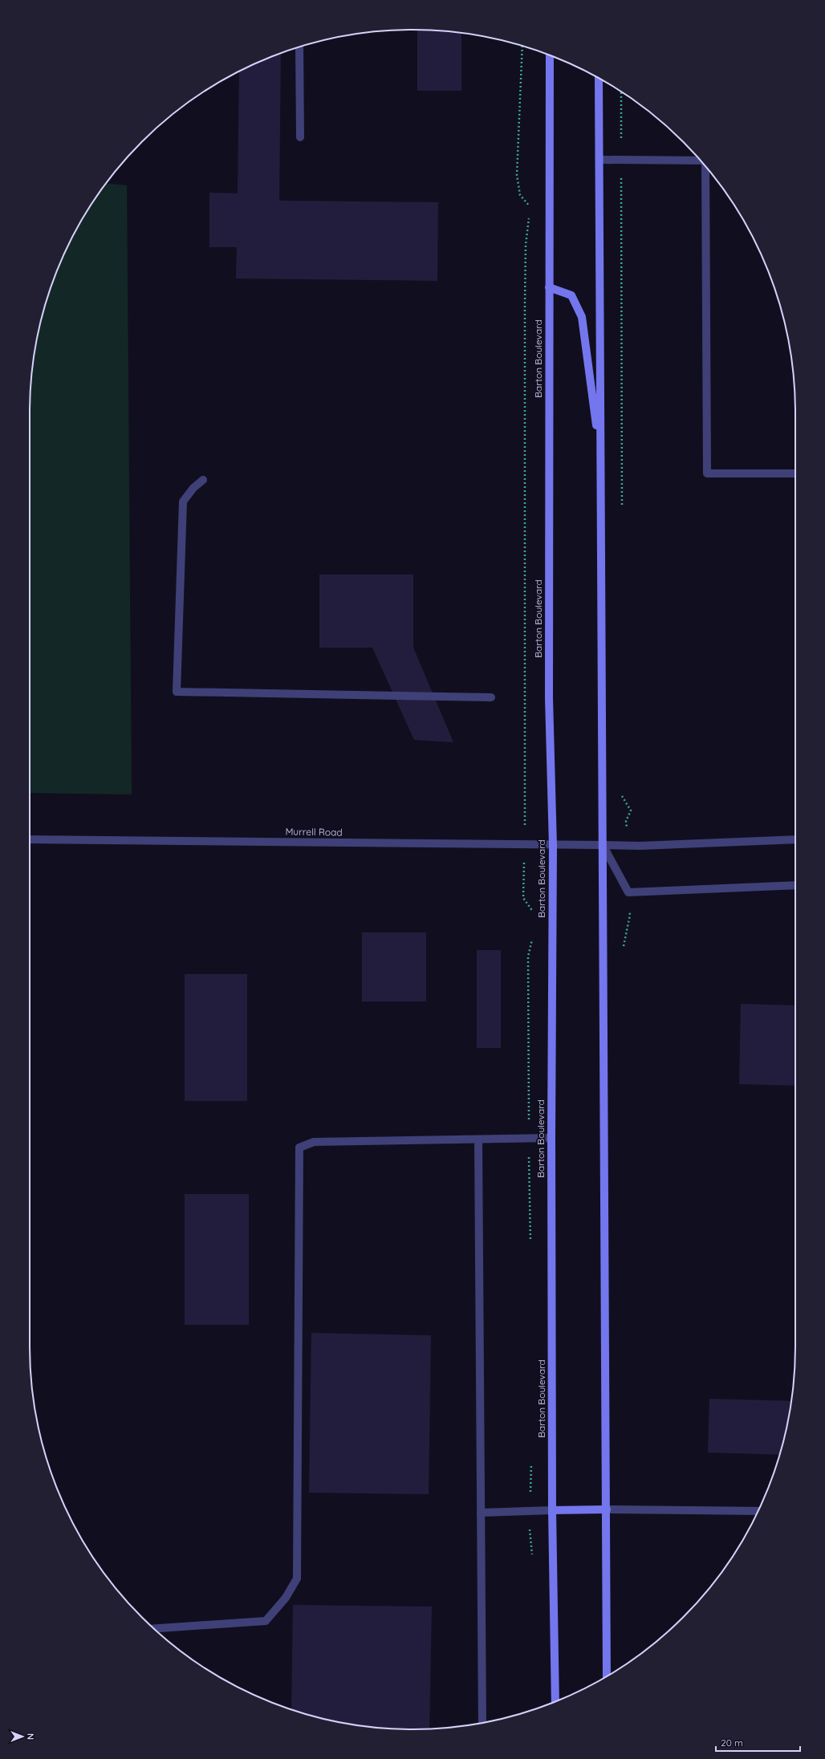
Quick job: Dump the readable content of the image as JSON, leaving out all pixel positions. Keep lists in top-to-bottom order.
{
  "streets": {
    "main road": ["Barton Boulevard"],
    "street": ["Murrell Road"]
  },
  "crossings": [
    ["Barton Boulevard", "Murrell Road"]
  ],
  "scale_bar": "20 m",
  "north": "right"
}
